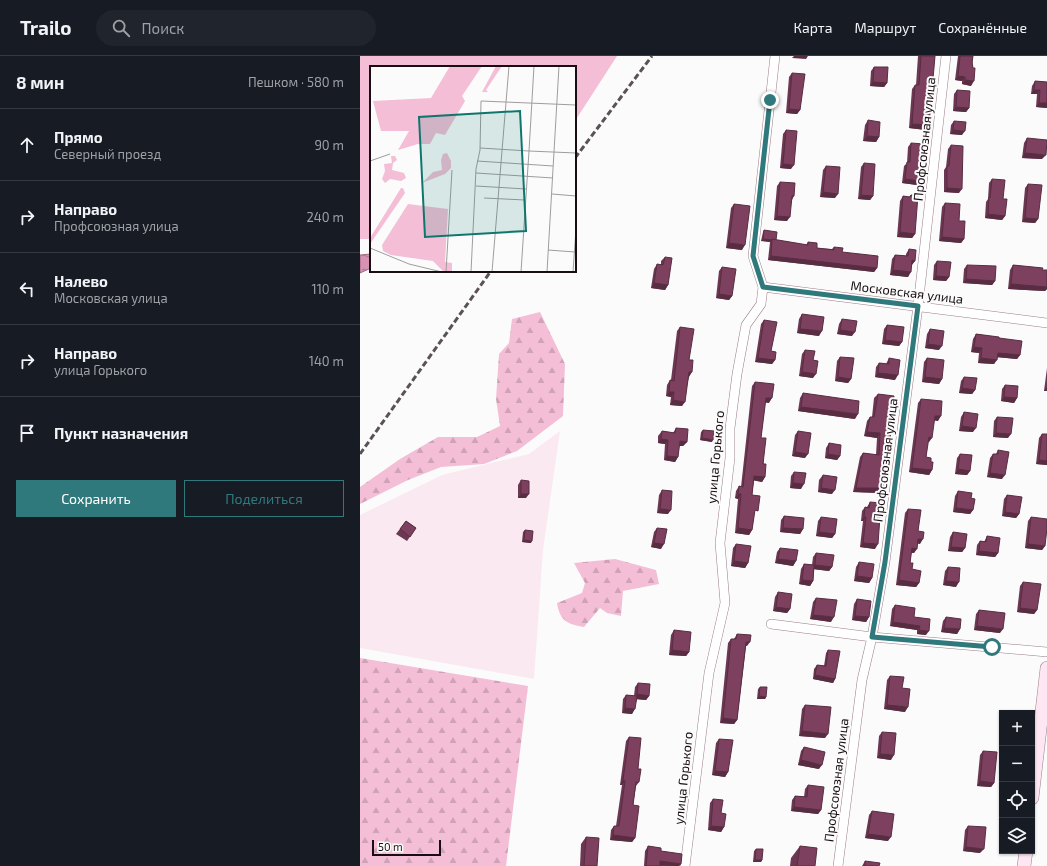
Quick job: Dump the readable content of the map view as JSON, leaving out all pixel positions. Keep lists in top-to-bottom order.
{
  "streets": {
    "street": ["Профсоюзная улица", "Московская улица", "улица Горького"]
  },
  "crossings": [
    ["Профсоюзная улица", "Московская улица"],
    ["Московская улица", "улица Горького"]
  ],
  "scale_bar": "50 m",
  "page": {
    "header": "Trailo",
    "search": "Поиск",
    "nav": ["Карта", "Маршрут", "Сохранённые"],
    "heading": ["8 мин", "Пешком · 580 m"],
    "list": [
      ["Прямо", "Северный проезд", "90 m"],
      ["Направо", "Профсоюзная улица", "240 m"],
      ["Налево", "Московская улица", "110 m"],
      ["Направо", "улица Горького", "140 m"],
      "Пункт назначения"
    ],
    "buttons": ["Сохранить", "Поделиться"],
    "map_buttons": ["+", "−"],
    "scale": "50 m"
  }
}
